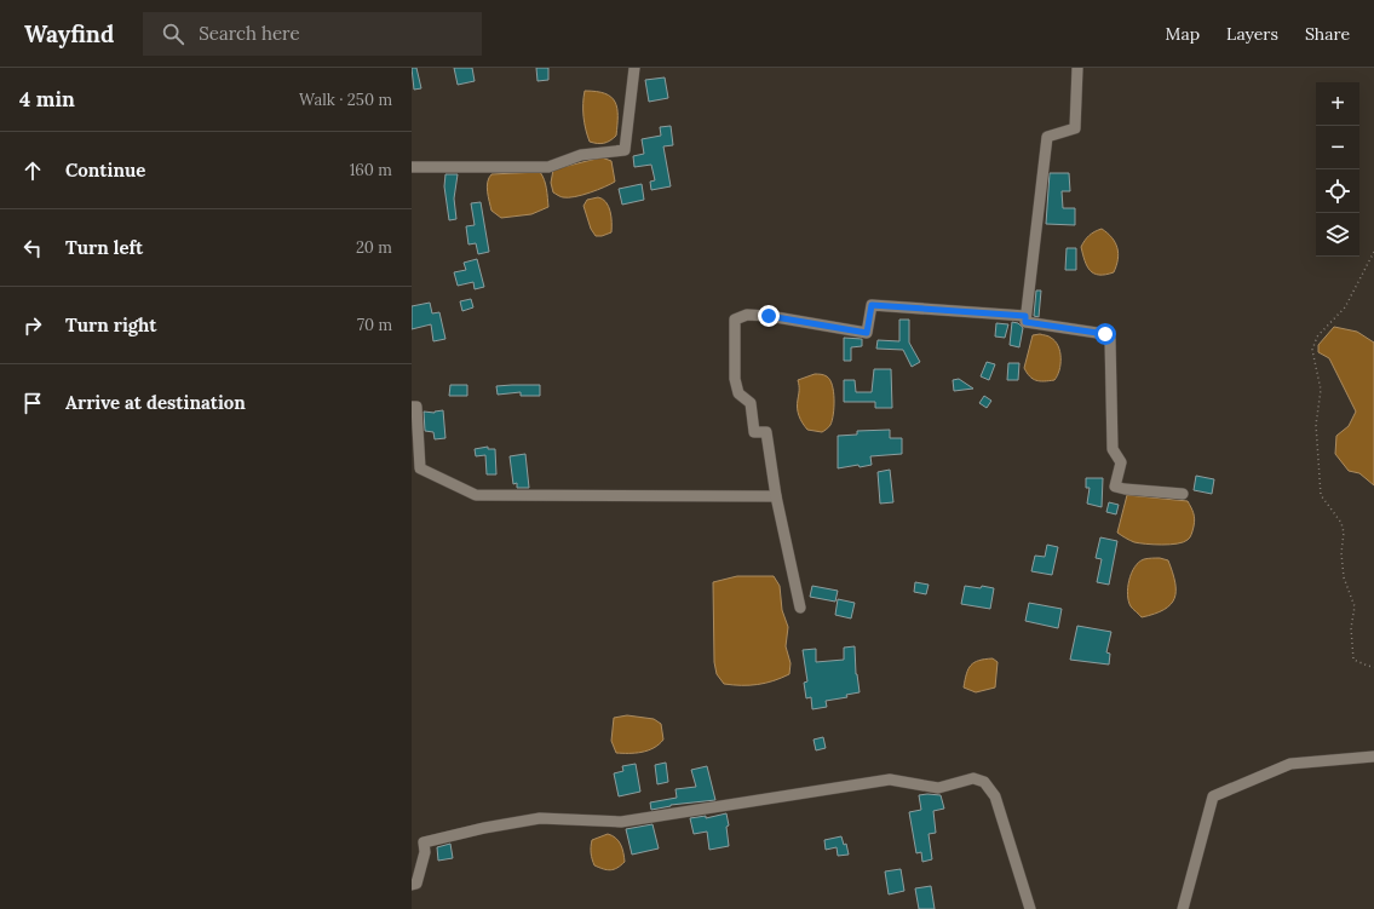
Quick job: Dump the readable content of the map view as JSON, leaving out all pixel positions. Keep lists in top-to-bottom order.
{
  "page": {
    "header": "Wayfind",
    "search": "Search here",
    "nav": ["Map", "Layers", "Share"],
    "heading": ["4 min", "Walk · 250 m"],
    "map_buttons": ["+", "−"],
    "list": [
      ["Continue", "160 m"],
      ["Turn left", "20 m"],
      ["Turn right", "70 m"],
      "Arrive at destination"
    ]
  }
}
